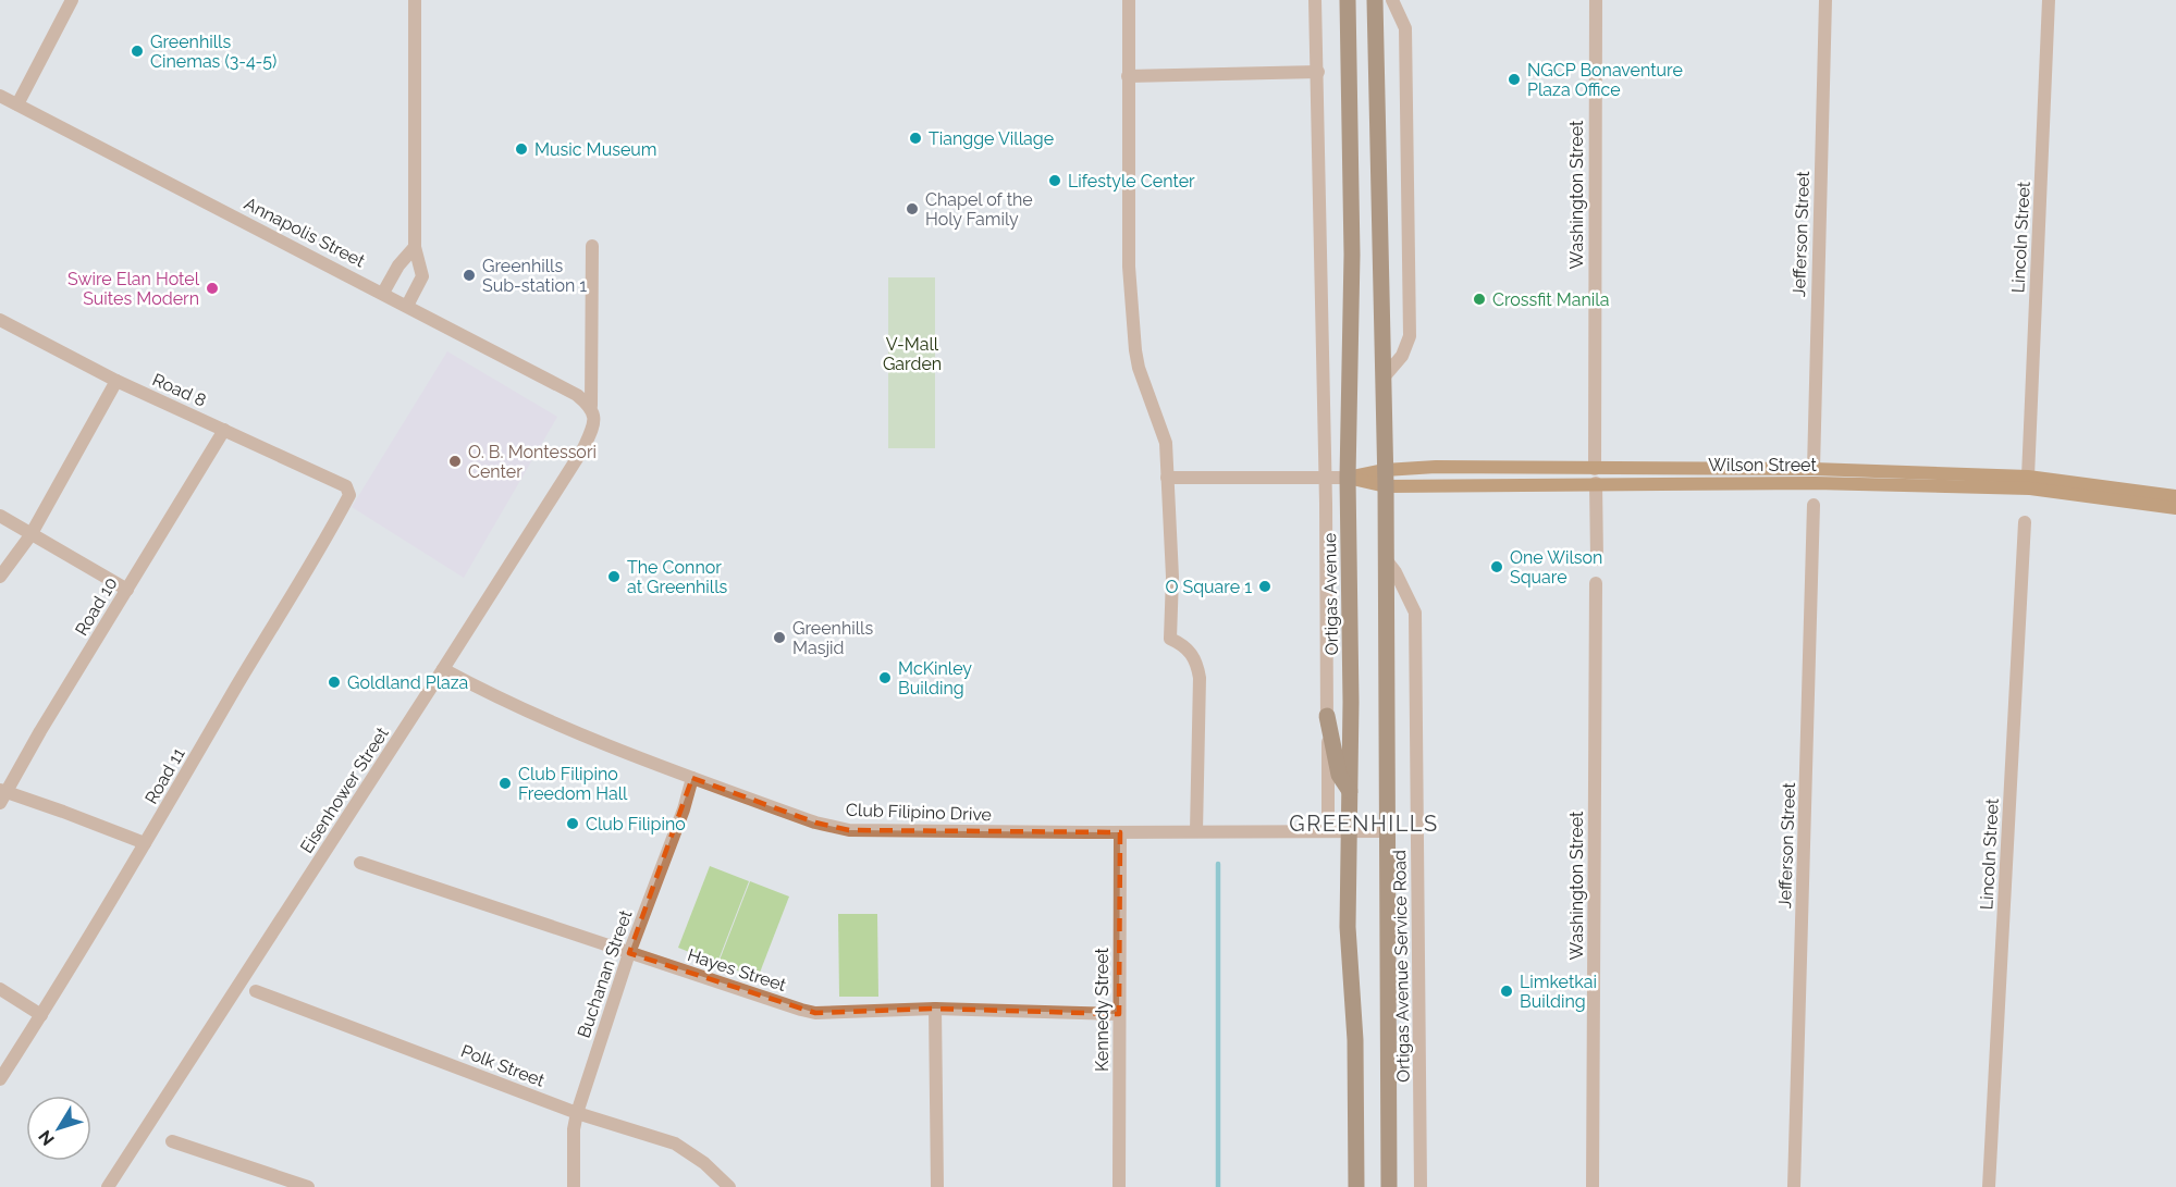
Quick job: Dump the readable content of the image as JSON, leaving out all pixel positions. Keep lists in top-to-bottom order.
{
  "streets": {
    "main road": ["Wilson Street", "Ortigas Avenue"],
    "street": [
      "Washington Street",
      "Annapolis Street",
      "Jefferson Street",
      "Lincoln Street",
      "Road 8",
      "Road 10",
      "Road 11",
      "Eisenhower Street",
      "Club Filipino Drive",
      "Ortigas Avenue Service Road",
      "Hayes Street",
      "Buchanan Street",
      "Kennedy Street",
      "Polk Street"
    ]
  },
  "crossings": [
    ["Washington Street", "Wilson Street"],
    ["Annapolis Street", "Eisenhower Street"],
    ["Jefferson Street", "Wilson Street"],
    ["Lincoln Street", "Wilson Street"],
    ["Road 8", "Road 10"],
    ["Road 8", "Road 11"],
    ["Wilson Street", "Ortigas Avenue"],
    ["Ortigas Avenue", "Club Filipino Drive"],
    ["Eisenhower Street", "Club Filipino Drive"],
    ["Club Filipino Drive", "Buchanan Street"],
    ["Club Filipino Drive", "Kennedy Street"],
    ["Hayes Street", "Buchanan Street"],
    ["Hayes Street", "Kennedy Street"],
    ["Buchanan Street", "Polk Street"]
  ],
  "districts": ["GREENHILLS"],
  "parks": ["V-Mall Garden"],
  "places": [
    "Greenhills Cinemas (3-4-5)",
    "NGCP Bonaventure Plaza Office",
    "Tiangge Village",
    "Music Museum",
    "Lifestyle Center",
    "Chapel of the Holy Family",
    "Greenhills Sub-station 1",
    "Swire Elan Hotel Suites Modern",
    "Crossfit Manila",
    "O. B. Montessori Center",
    "One Wilson Square",
    "The Connor at Greenhills",
    "O Square 1",
    "Greenhills Masjid",
    "McKinley Building",
    "Goldland Plaza",
    "Club Filipino Freedom Hall",
    "Club Filipino",
    "Limketkai Building"
  ],
  "north": "bottom left"
}
